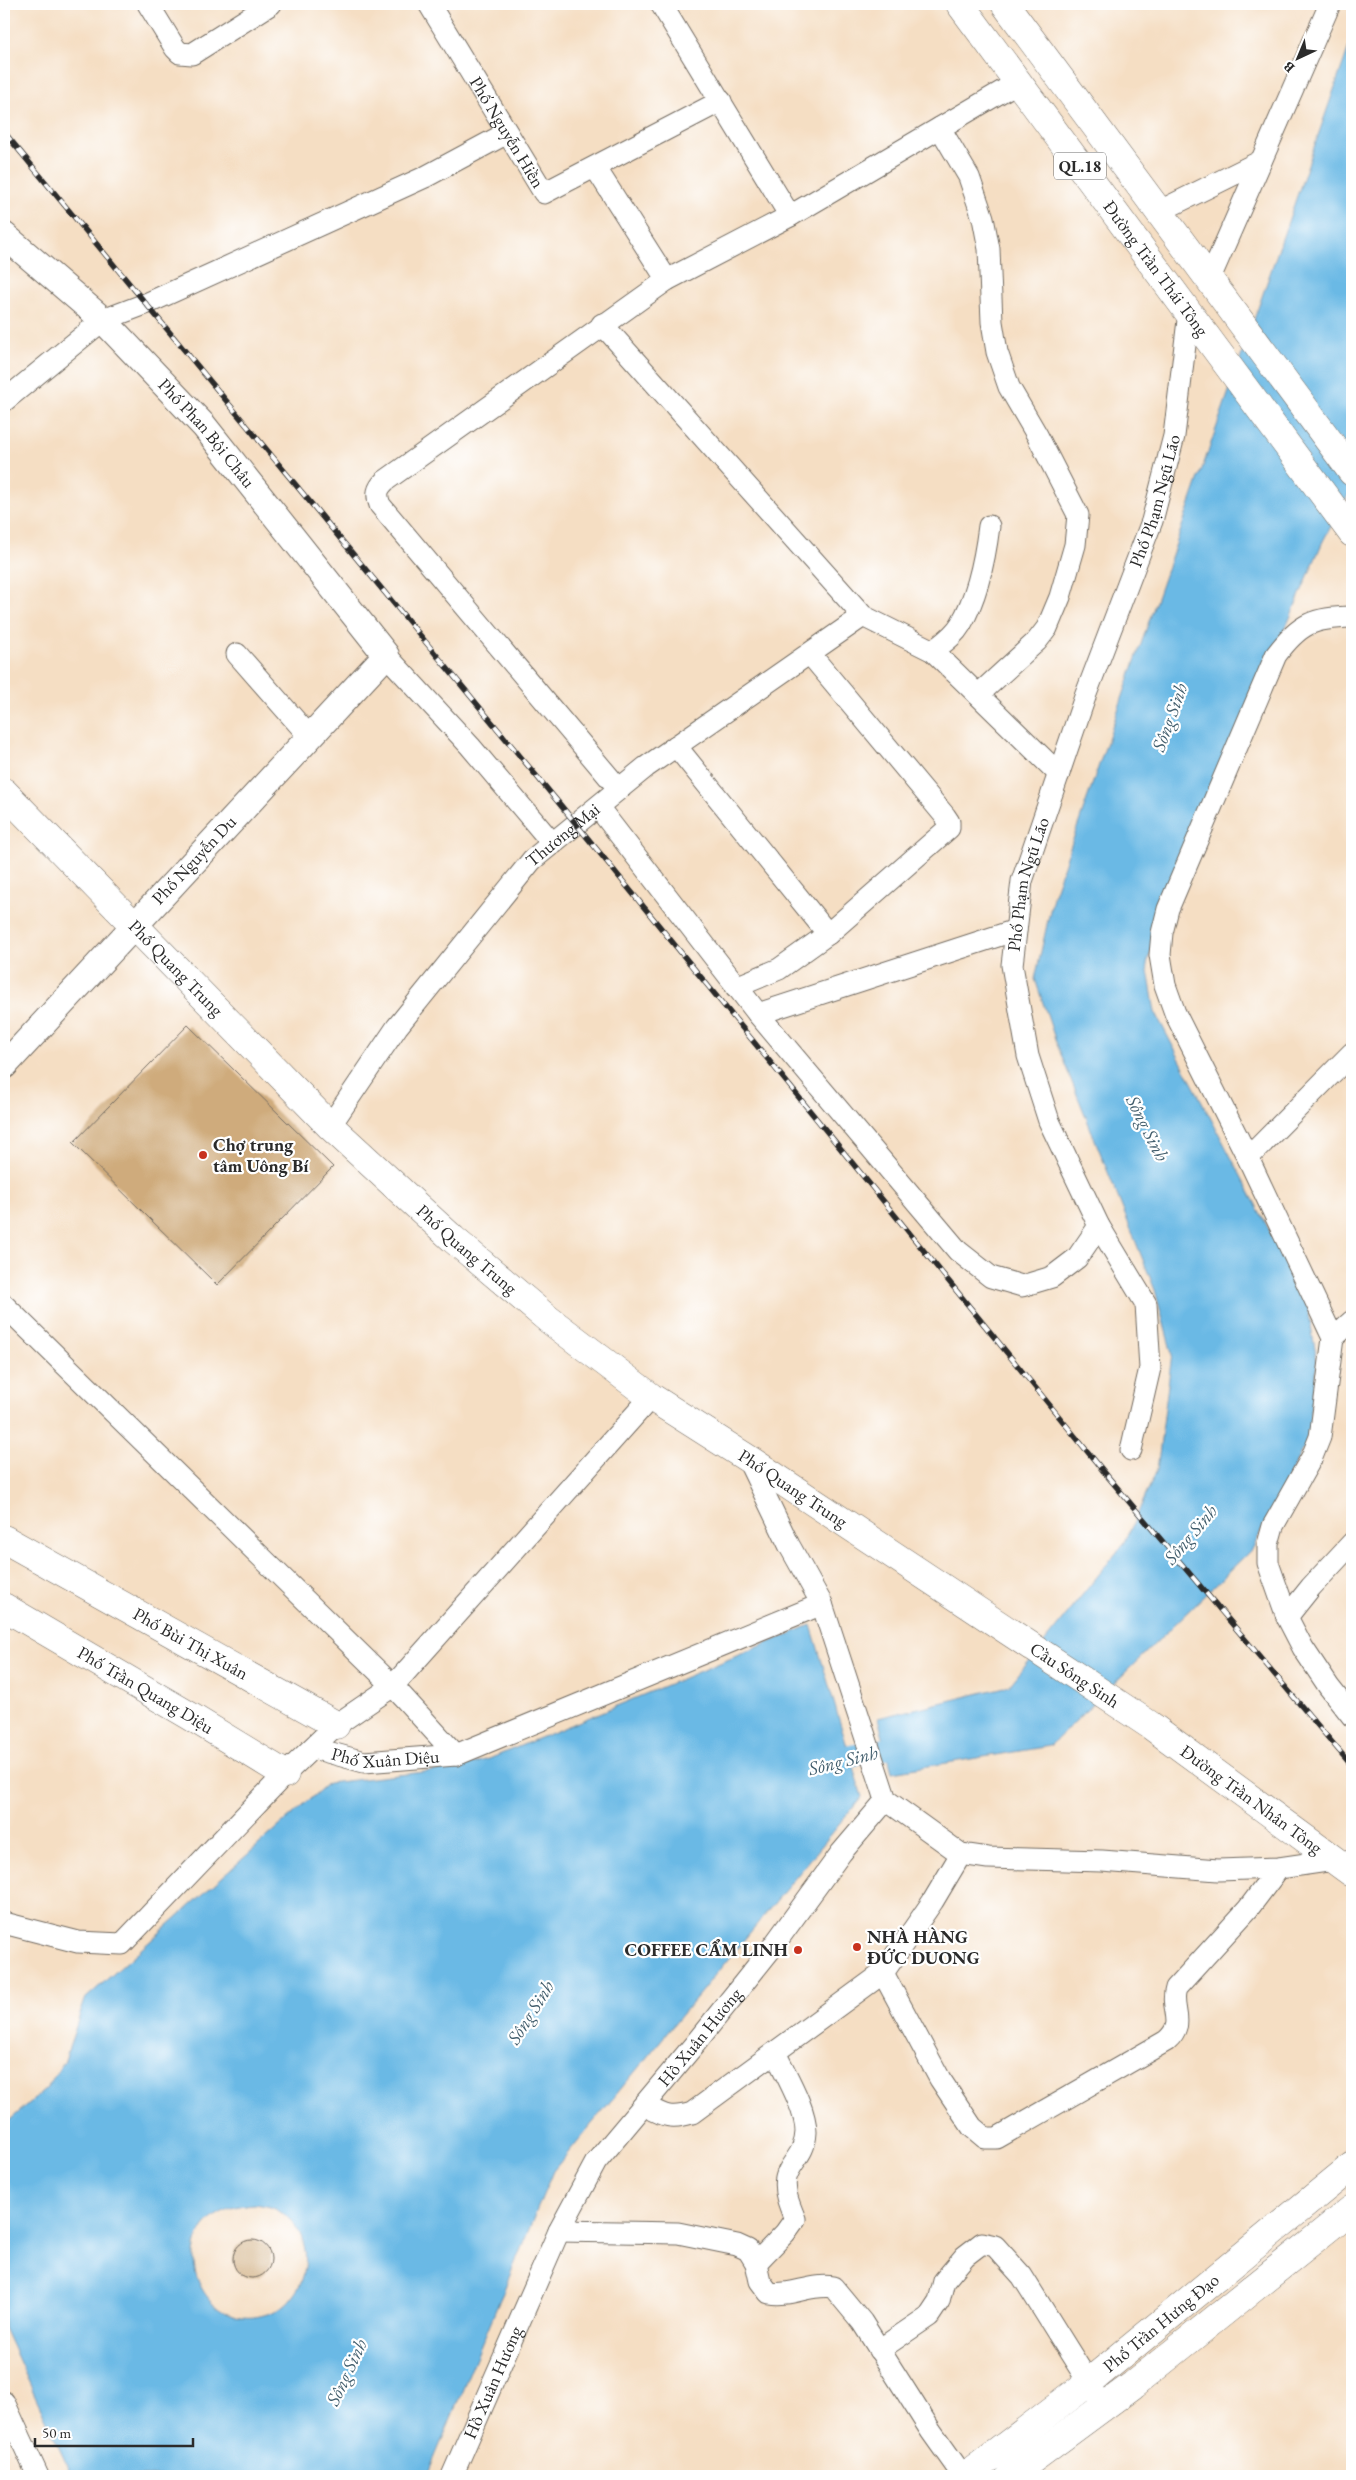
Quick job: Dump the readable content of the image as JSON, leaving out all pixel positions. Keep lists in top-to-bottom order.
{
  "streets": {
    "main road": [
      "QL.18",
      "Đường Trần Thái Tông",
      "Phố Quang Trung",
      "Phố Bùi Thị Xuân",
      "Cầu Sông Sinh",
      "Phố Trần Quang Diệu",
      "Đường Trần Nhân Tông",
      "Phố Trần Hưng Đạo"
    ],
    "street": [
      "Phố Nguyễn Hiền",
      "Phố Phan Bội Châu",
      "Phố Phạm Ngũ Lão",
      "Thương Mại",
      "Phố Nguyễn Du",
      "Phố Xuân Diệu",
      "Hồ Xuân Hương"
    ]
  },
  "crossings": [
    ["Đường Trần Thái Tông", "Phố Phạm Ngũ Lão"],
    ["Phố Phan Bội Châu", "Phố Nguyễn Du"],
    ["Thương Mại", "Phố Quang Trung"],
    ["Phố Nguyễn Du", "Phố Quang Trung"],
    ["Phố Quang Trung", "Cầu Sông Sinh"],
    ["Phố Bùi Thị Xuân", "Phố Xuân Diệu"],
    ["Cầu Sông Sinh", "Đường Trần Nhân Tông"],
    ["Phố Trần Quang Diệu", "Phố Xuân Diệu"]
  ],
  "water": ["Sông Sinh"],
  "places": ["Chợ trung tâm Uông Bí", "NHÀ HÀNG ĐỨC DUONG", "COFFEE CẨM LINH"],
  "scale_bar": "50 m",
  "north": "bottom left"
}
